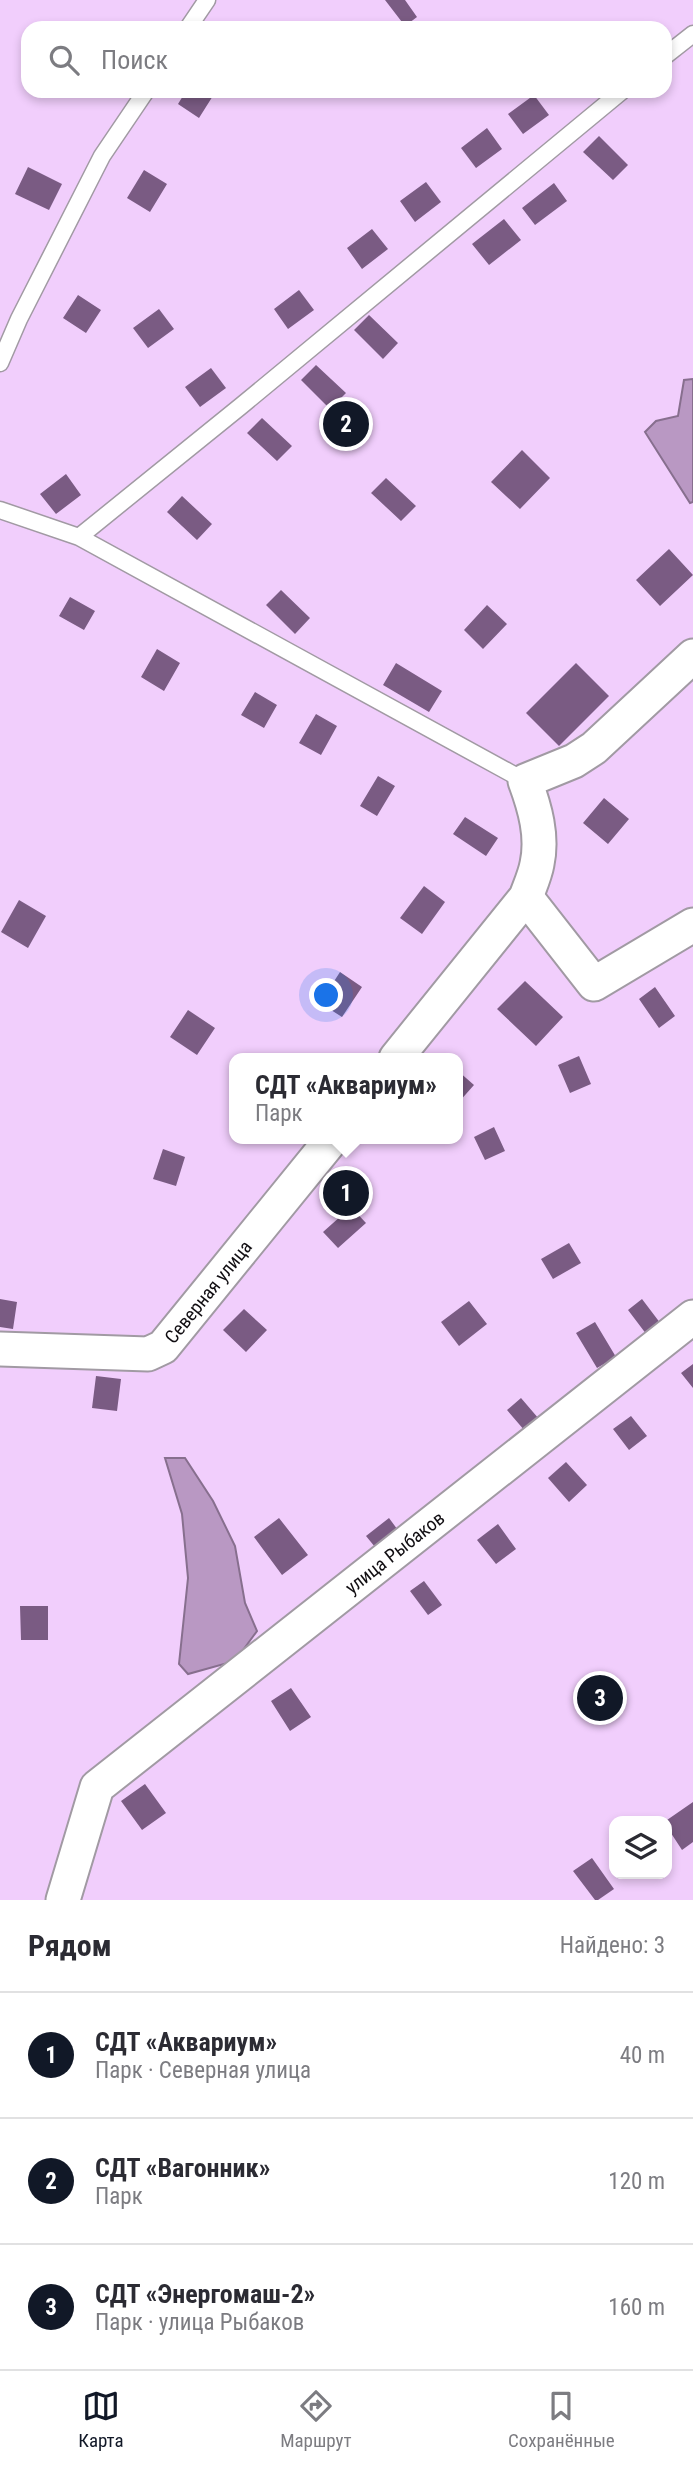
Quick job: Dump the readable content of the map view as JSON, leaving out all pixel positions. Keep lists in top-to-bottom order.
{
  "streets": {
    "street": ["Северная улица", "улица Рыбаков"]
  },
  "page": {
    "search": "Поиск",
    "pins": ["2", "1", "3"],
    "popup": ["СДТ «Аквариум»", "Парк"],
    "heading": ["Рядом", "Найдено: 3"],
    "list": [
      {
        "mark": "1",
        "name": "СДТ «Аквариум»",
        "note": "Парк · Северная улица",
        "value": "40 m"
      },
      {
        "mark": "2",
        "name": "СДТ «Вагонник»",
        "note": "Парк",
        "value": "120 m"
      },
      {
        "mark": "3",
        "name": "СДТ «Энергомаш-2»",
        "note": "Парк · улица Рыбаков",
        "value": "160 m"
      }
    ],
    "nav": ["Карта", "Маршрут", "Сохранённые"]
  }
}
